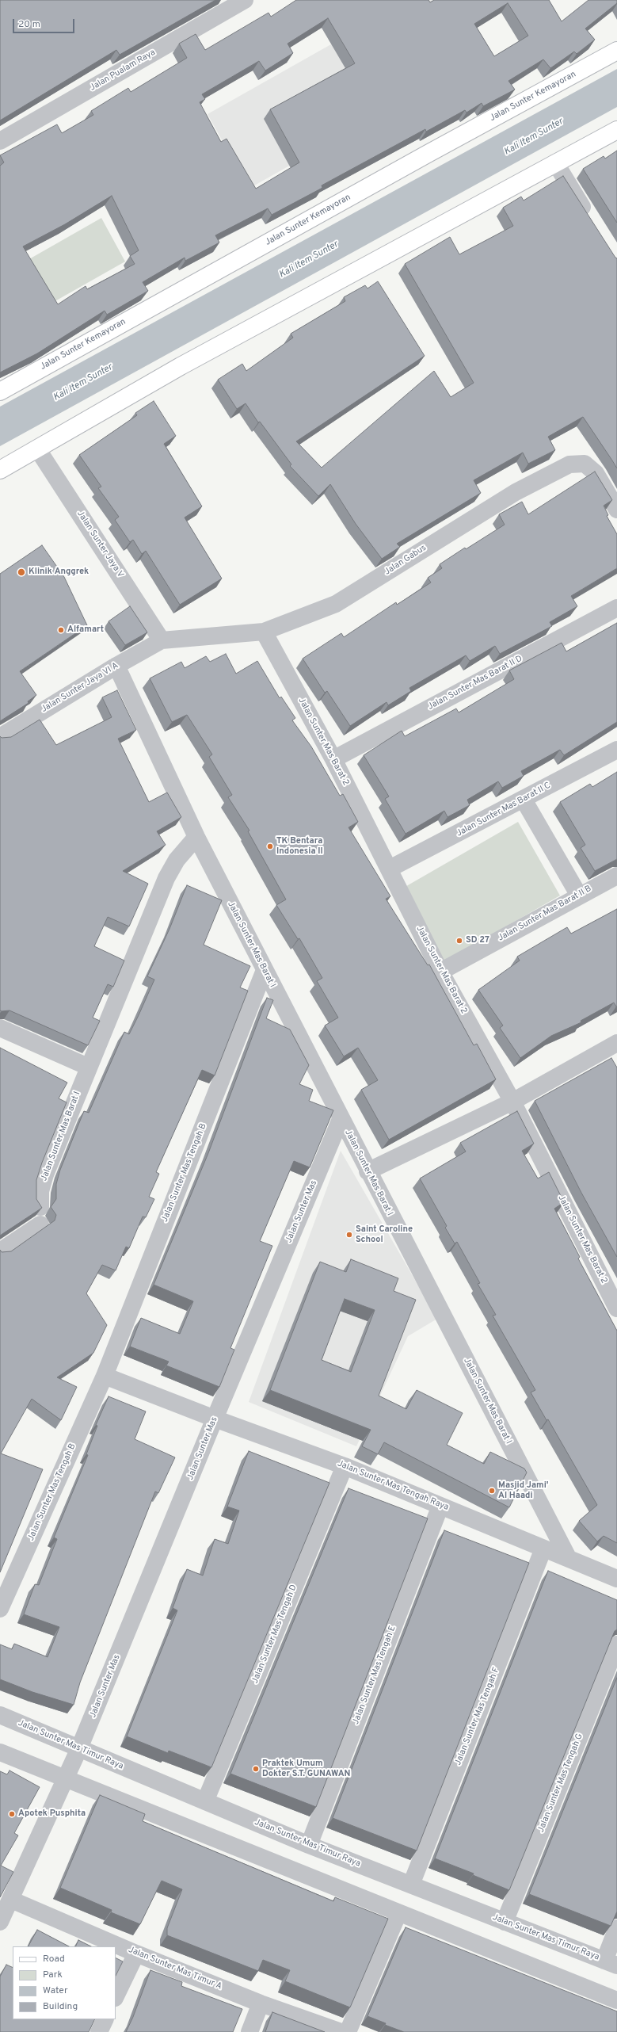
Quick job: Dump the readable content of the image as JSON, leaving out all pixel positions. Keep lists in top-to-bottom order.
{
  "streets": {
    "main road": ["Jalan Sunter Kemayoran"],
    "street": [
      "Jalan Pualam Raya",
      "Jalan Sunter Jaya V",
      "Jalan Gabus",
      "Jalan Sunter Mas Barat II D",
      "Jalan Sunter Jaya VI A",
      "Jalan Sunter Mas Barat 2",
      "Jalan Sunter Mas Barat II C",
      "Jalan Sunter Mas Barat II B",
      "Jalan Sunter Mas Barat I",
      "Jalan Sunter Mas Tengah B",
      "Jalan Sunter Mas",
      "Jalan Sunter Mas Tengah Raya",
      "Jalan Sunter Mas Tengah D",
      "Jalan Sunter Mas Tengah E",
      "Jalan Sunter Mas Tengah F",
      "Jalan Sunter Mas Timur Raya",
      "Jalan Sunter Mas Tengah G",
      "Jalan Sunter Mas Timur A"
    ]
  },
  "crossings": [
    ["Jalan Sunter Jaya V", "Jalan Gabus"],
    ["Jalan Sunter Jaya V", "Jalan Sunter Jaya VI A"],
    ["Jalan Gabus", "Jalan Sunter Jaya VI A"],
    ["Jalan Gabus", "Jalan Sunter Mas Barat 2"],
    ["Jalan Sunter Mas Barat II D", "Jalan Sunter Mas Barat 2"],
    ["Jalan Sunter Jaya VI A", "Jalan Sunter Mas Barat I"],
    ["Jalan Sunter Mas Barat 2", "Jalan Sunter Mas Barat II C"],
    ["Jalan Sunter Mas Barat 2", "Jalan Sunter Mas Barat II B"],
    ["Jalan Sunter Mas Barat I", "Jalan Sunter Mas Tengah B"],
    ["Jalan Sunter Mas Barat I", "Jalan Sunter Mas"],
    ["Jalan Sunter Mas Barat I", "Jalan Sunter Mas Tengah Raya"],
    ["Jalan Sunter Mas", "Jalan Sunter Mas Tengah Raya"],
    ["Jalan Sunter Mas", "Jalan Sunter Mas Timur Raya"],
    ["Jalan Sunter Mas", "Jalan Sunter Mas Timur A"],
    ["Jalan Sunter Mas Tengah Raya", "Jalan Sunter Mas Tengah D"],
    ["Jalan Sunter Mas Tengah Raya", "Jalan Sunter Mas Tengah E"],
    ["Jalan Sunter Mas Tengah Raya", "Jalan Sunter Mas Tengah F"],
    ["Jalan Sunter Mas Tengah D", "Jalan Sunter Mas Timur Raya"],
    ["Jalan Sunter Mas Tengah E", "Jalan Sunter Mas Timur Raya"],
    ["Jalan Sunter Mas Tengah F", "Jalan Sunter Mas Timur Raya"],
    ["Jalan Sunter Mas Timur Raya", "Jalan Sunter Mas Tengah G"]
  ],
  "water": ["Kali Item Sunter"],
  "places": [
    "Klinik Anggrek",
    "Alfamart",
    "TK Bentara Indonesia II",
    "SD 27",
    "Saint Caroline School",
    "Masjid Jami' Al Haadi",
    "Praktek Umum Dokter S.T. GUNAWAN",
    "Apotek Pusphita"
  ],
  "legend": [
    "Road",
    "Park",
    "Water",
    "Building"
  ],
  "scale_bar": "20 m"
}
